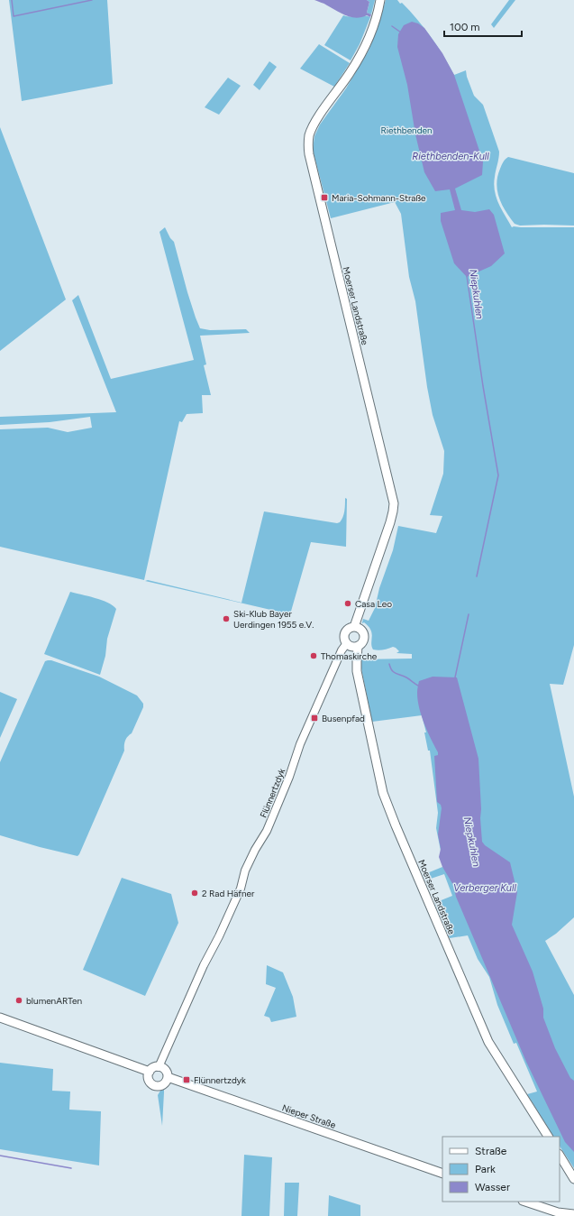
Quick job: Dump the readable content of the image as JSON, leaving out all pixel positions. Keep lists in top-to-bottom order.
{
  "streets": {
    "main road": ["Moerser Landstraße", "Nieper Straße"],
    "street": ["Flünnertzdyk"]
  },
  "crossings": [
    ["Moerser Landstraße", "Flünnertzdyk"],
    ["Flünnertzdyk", "Nieper Straße"]
  ],
  "water": ["Riethbenden-Kull", "Niepkuhlen", "Verberger Kull"],
  "parks": ["Riethbenden"],
  "places": {
    "transit": ["Maria-Sohmann-Straße", "Busenpfad", "Flünnertzdyk"],
    "other": [
      "Casa Leo",
      "Ski-Klub Bayer Uerdingen 1955 e.V.",
      "Thomaskirche",
      "2 Rad Häfner",
      "blumenARTen"
    ]
  },
  "legend": ["Straße", "Park", "Wasser"],
  "scale_bar": "100 m"
}
